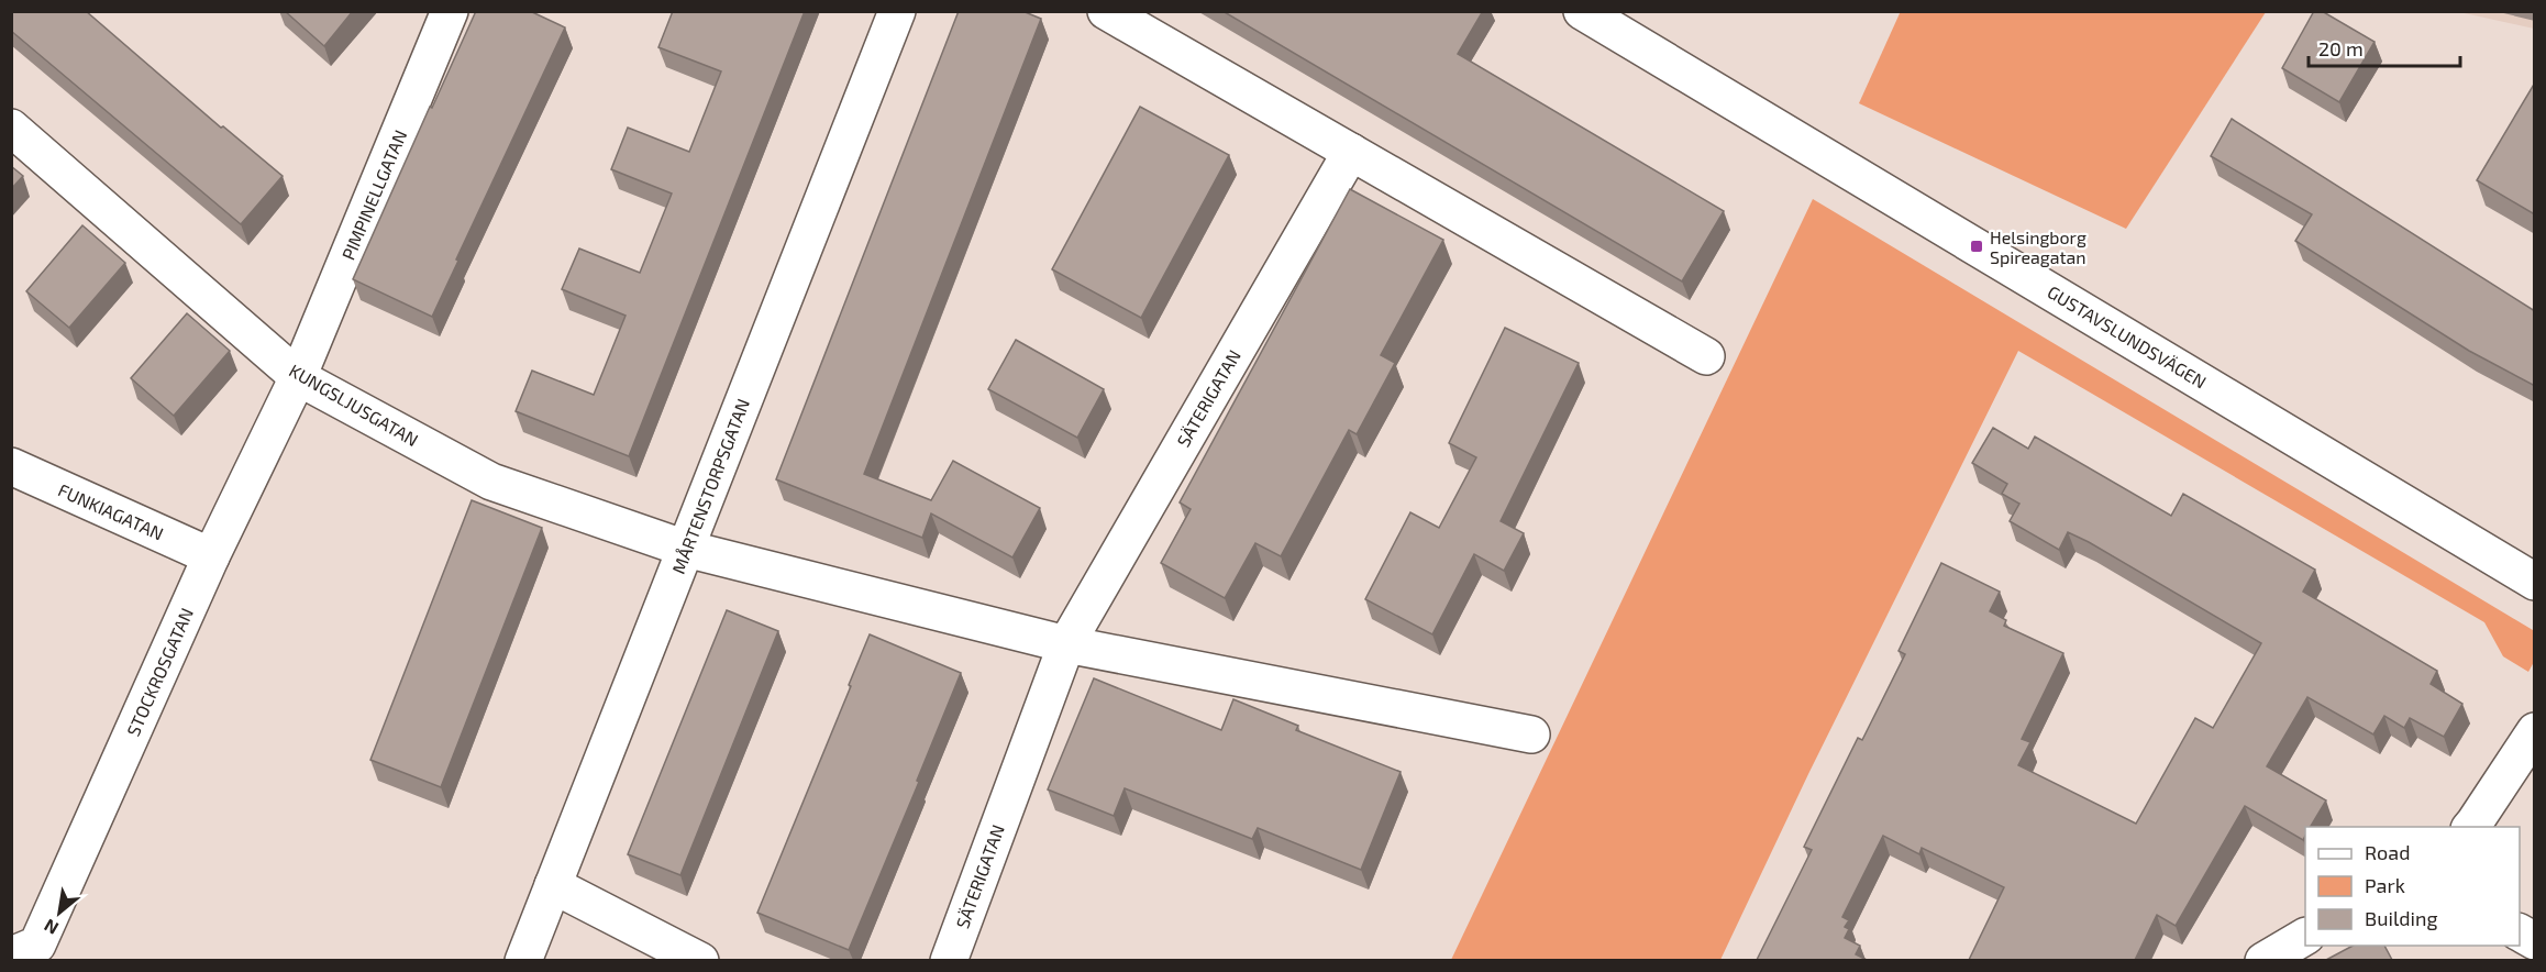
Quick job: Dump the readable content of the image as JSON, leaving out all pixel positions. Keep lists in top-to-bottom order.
{
  "streets": {
    "street": [
      "PIMPINELLGATAN",
      "GUSTAVSLUNDSVÄGEN",
      "SÄTERIGATAN",
      "KUNGSLJUSGATAN",
      "MÅRTENSTORPSGATAN",
      "FUNKIAGATAN",
      "STOCKROSGATAN"
    ]
  },
  "crossings": [
    ["PIMPINELLGATAN", "KUNGSLJUSGATAN"],
    ["PIMPINELLGATAN", "STOCKROSGATAN"],
    ["KUNGSLJUSGATAN", "MÅRTENSTORPSGATAN"],
    ["KUNGSLJUSGATAN", "STOCKROSGATAN"],
    ["FUNKIAGATAN", "STOCKROSGATAN"]
  ],
  "places": {
    "transit": ["Helsingborg Spireagatan"]
  },
  "legend": ["Road", "Park", "Building"],
  "scale_bar": "20 m",
  "north": "bottom left"
}
